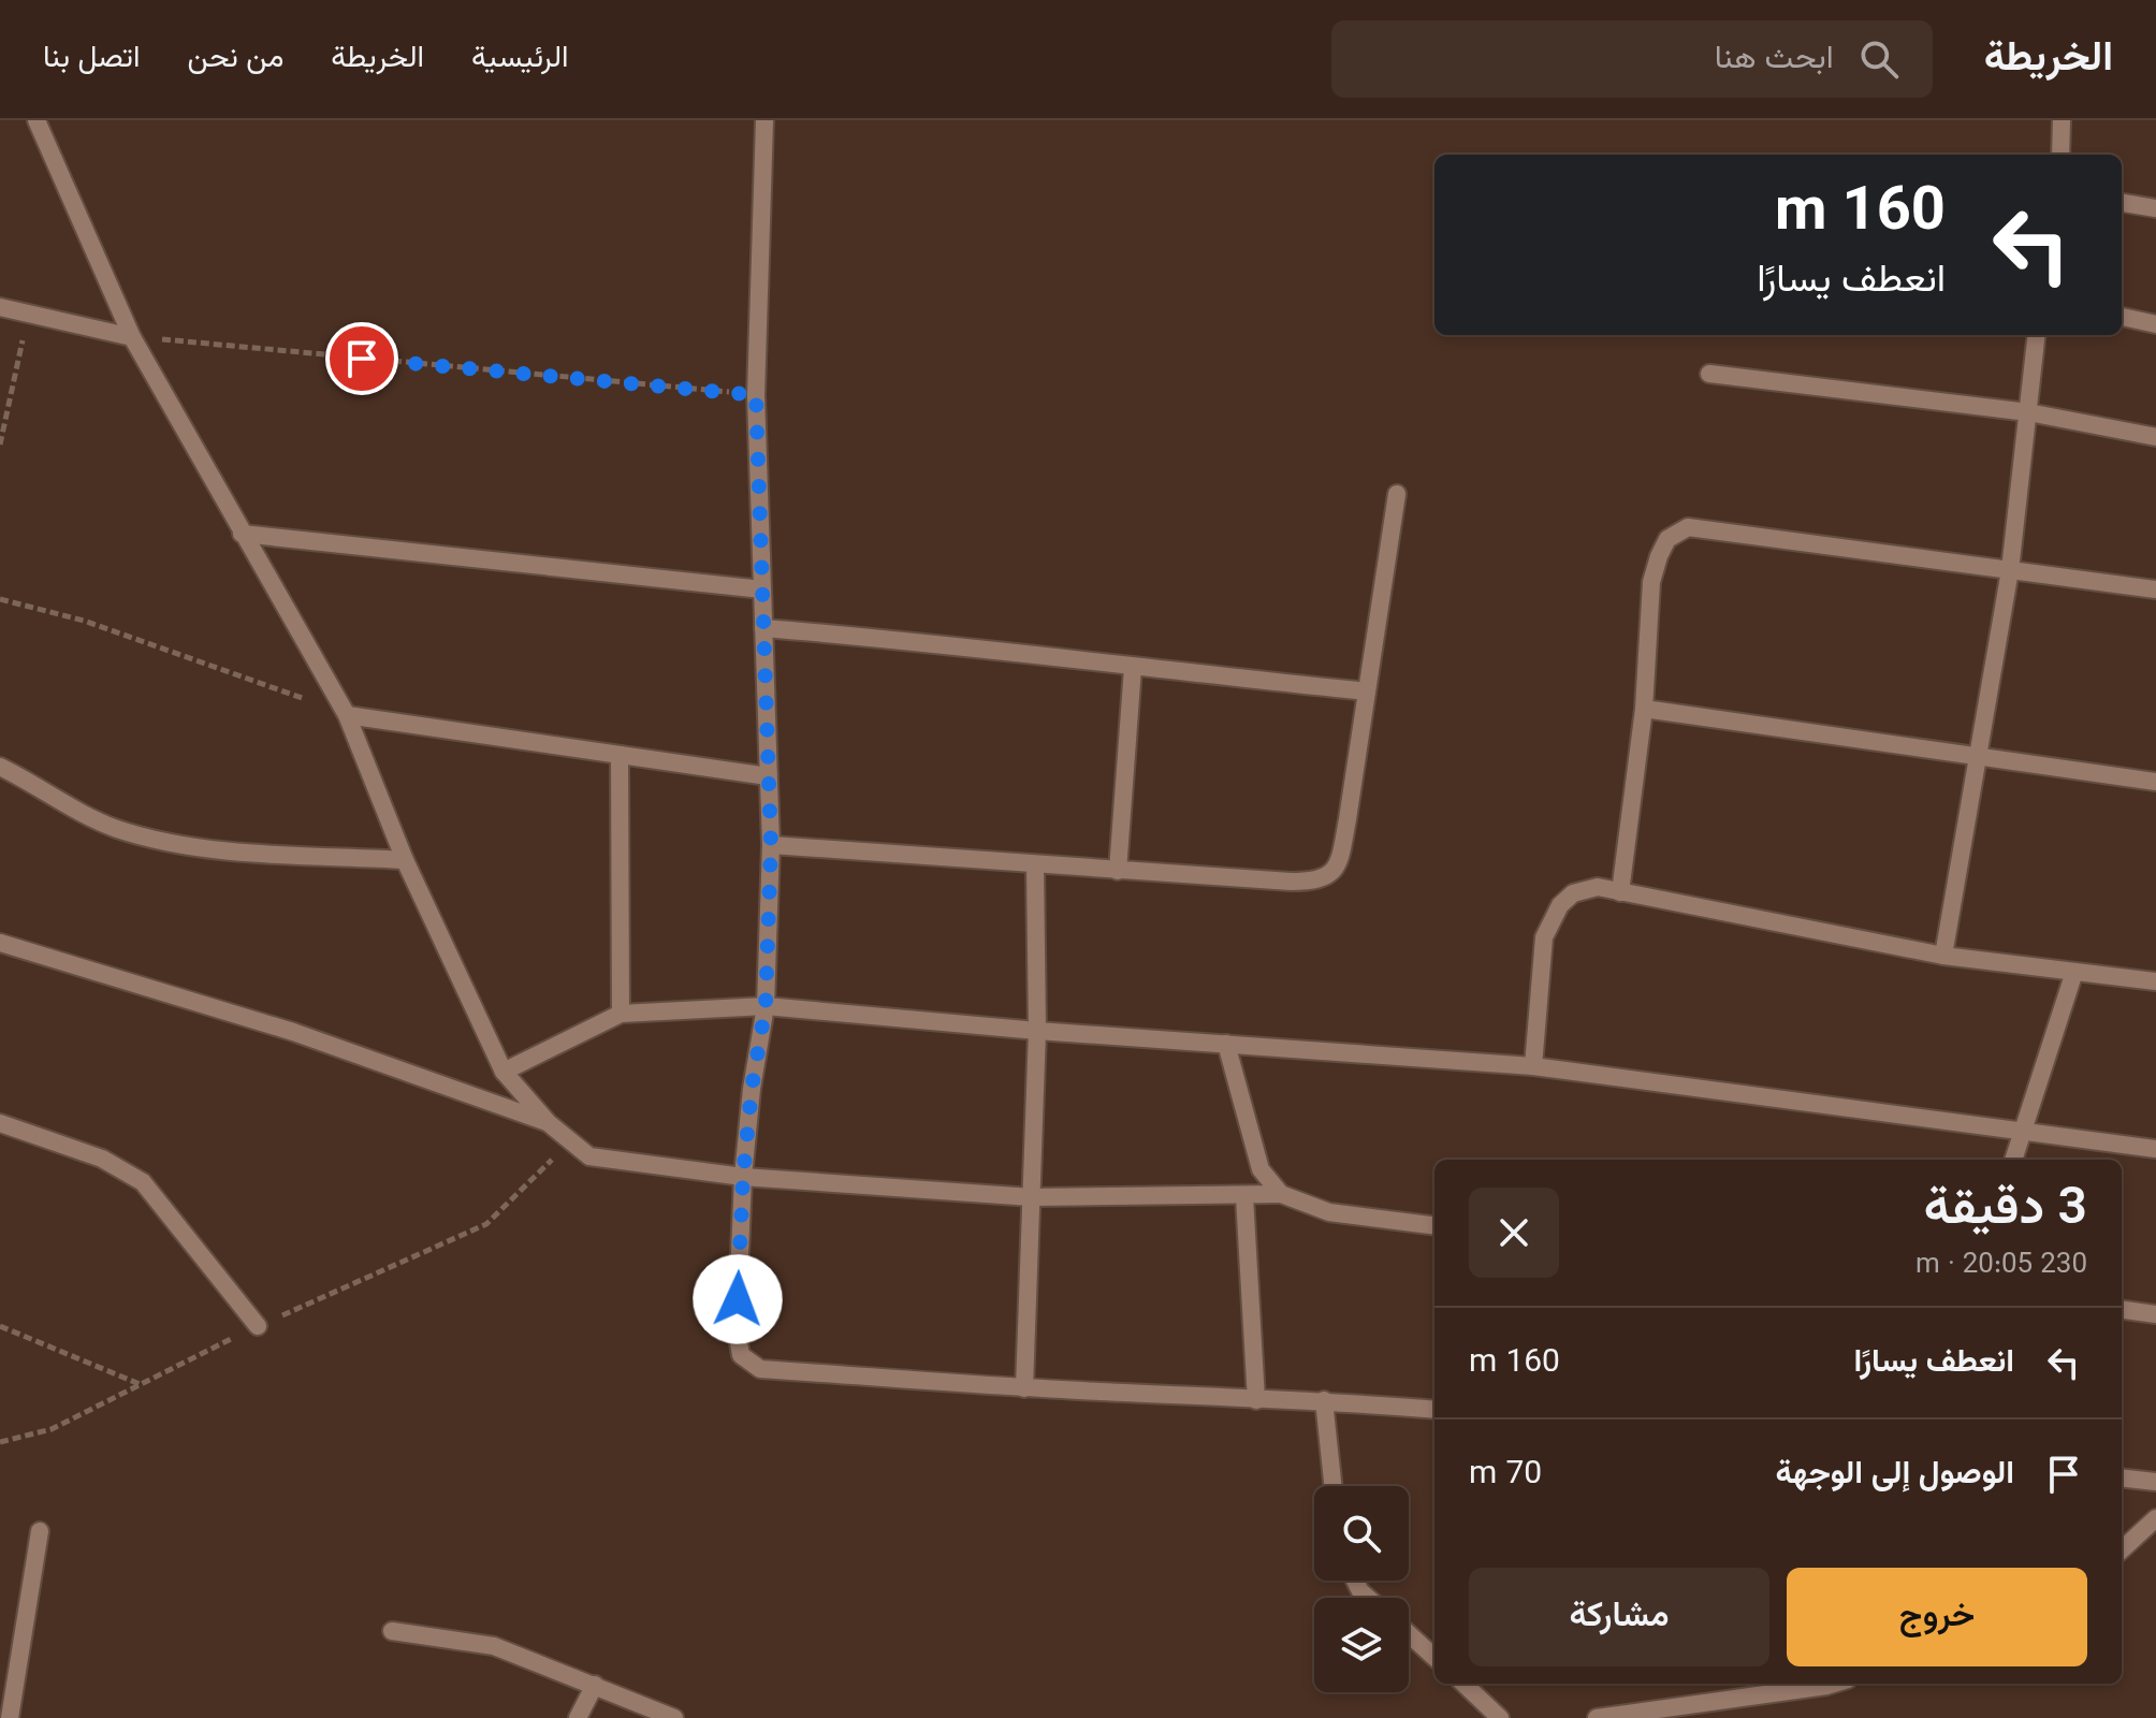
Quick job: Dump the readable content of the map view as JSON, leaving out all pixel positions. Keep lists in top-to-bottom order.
{
  "page": {
    "header": "الخريطة",
    "search": "ابحث هنا",
    "nav": [
      "الرئيسية",
      "الخريطة",
      "من نحن",
      "اتصل بنا"
    ],
    "turn": ["160 m", "انعطف يسارًا"],
    "heading": ["3 دقيقة", "230 m · 20:05"],
    "list": [
      {
        "name": "انعطف يسارًا",
        "value": "160 m"
      },
      {
        "name": "الوصول إلى الوجهة",
        "value": "70 m"
      }
    ],
    "buttons": ["خروج", "مشاركة"]
  }
}
